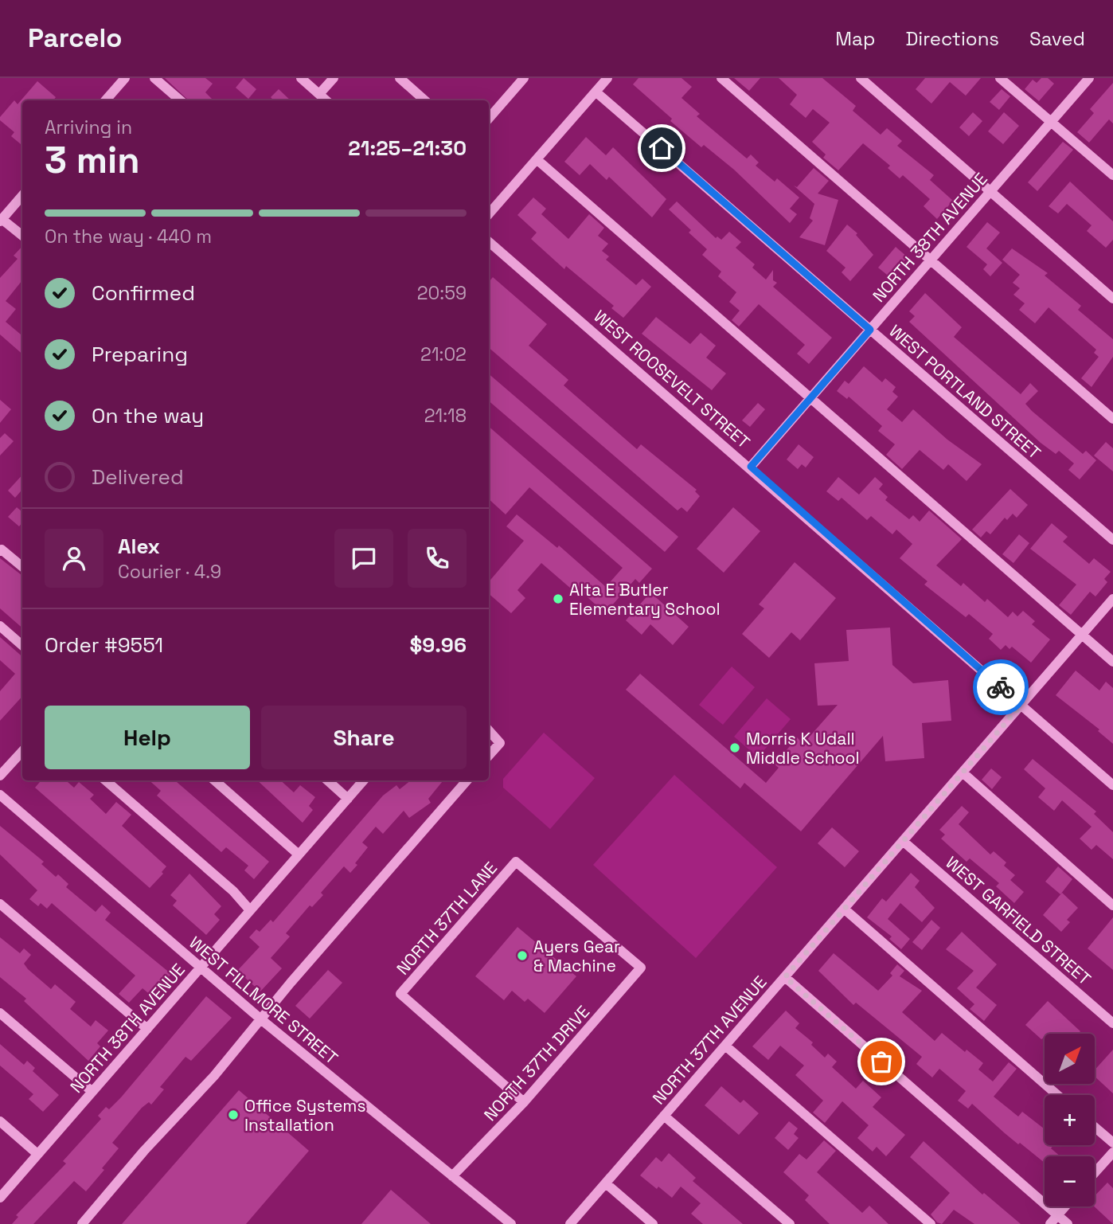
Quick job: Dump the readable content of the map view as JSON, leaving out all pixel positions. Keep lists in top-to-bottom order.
{
  "streets": {
    "street": [
      "NORTH 38TH AVENUE",
      "WEST ROOSEVELT STREET",
      "WEST PORTLAND STREET",
      "NORTH 37TH LANE",
      "WEST GARFIELD STREET",
      "WEST FILLMORE STREET",
      "NORTH 37TH AVENUE",
      "NORTH 37TH DRIVE"
    ]
  },
  "crossings": [
    ["NORTH 38TH AVENUE", "WEST ROOSEVELT STREET"],
    ["NORTH 38TH AVENUE", "WEST PORTLAND STREET"],
    ["NORTH 38TH AVENUE", "WEST FILLMORE STREET"],
    ["WEST ROOSEVELT STREET", "NORTH 37TH AVENUE"],
    ["NORTH 37TH LANE", "NORTH 37TH DRIVE"],
    ["WEST GARFIELD STREET", "NORTH 37TH AVENUE"],
    ["WEST FILLMORE STREET", "NORTH 37TH DRIVE"]
  ],
  "places": [
    "Alta E Butler Elementary School",
    "Morris K Udall Middle School",
    "Ayers Gear & Machine",
    "Office Systems Installation"
  ],
  "north": "top right",
  "page": {
    "header": "Parcelo",
    "nav": ["Map", "Directions", "Saved"],
    "heading": ["3 min", "Arriving in", "21:25–21:30"],
    "panel": [
      "Alex",
      "Courier · 4.9",
      "Order #9551",
      "$9.96"
    ],
    "bar": "On the way · 440 m",
    "list": [
      ["Confirmed", "20:59"],
      ["Preparing", "21:02"],
      ["On the way", "21:18"],
      "Delivered"
    ],
    "buttons": ["Help", "Share"],
    "map_buttons": ["+", "−"]
  }
}
